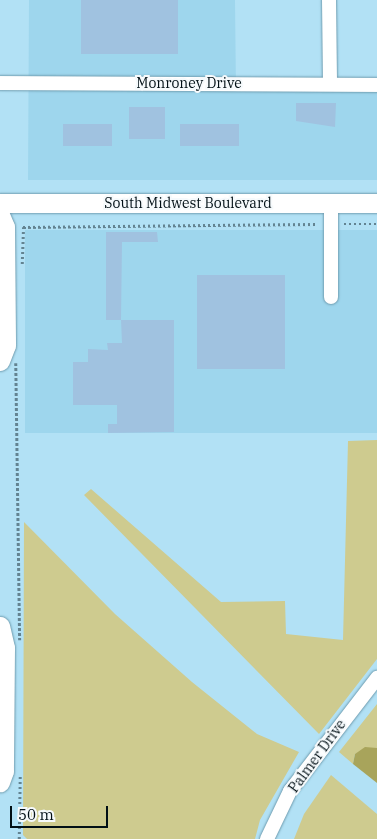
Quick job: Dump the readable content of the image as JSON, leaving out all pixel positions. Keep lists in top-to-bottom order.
{
  "streets": {
    "main road": ["South Midwest Boulevard"],
    "street": ["Monroney Drive", "Palmer Drive"]
  },
  "scale_bar": "50 m"
}
